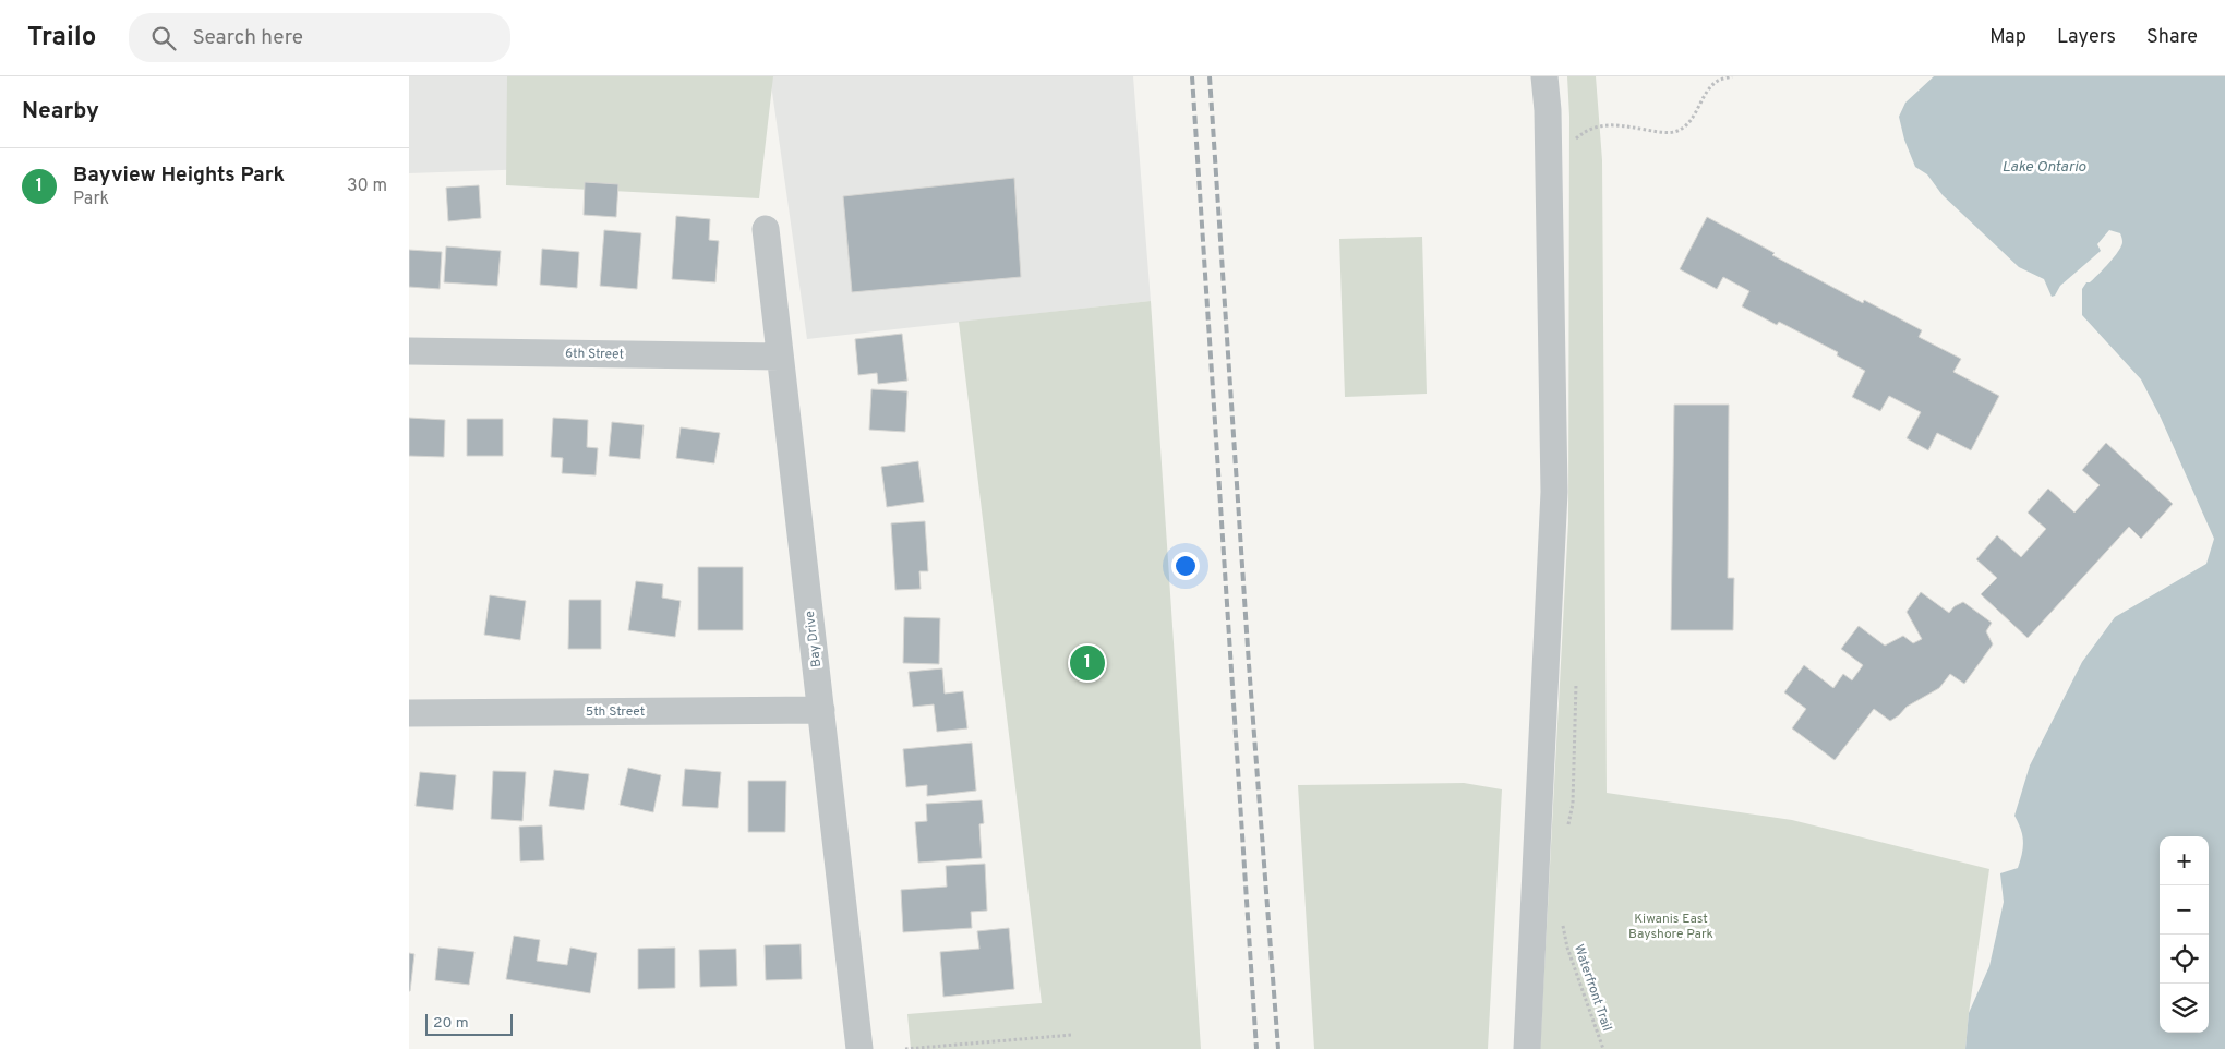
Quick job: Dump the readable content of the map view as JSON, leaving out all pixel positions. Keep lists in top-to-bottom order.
{
  "streets": {
    "street": ["6th Street", "Bay Drive", "5th Street"],
    "path": ["Waterfront Trail"]
  },
  "crossings": [
    ["6th Street", "Bay Drive"],
    ["Bay Drive", "5th Street"]
  ],
  "water": ["Lake Ontario"],
  "parks": ["Kiwanis East Bayshore Park"],
  "scale_bar": "20 m",
  "page": {
    "header": "Trailo",
    "search": "Search here",
    "nav": ["Map", "Layers", "Share"],
    "heading": "Nearby",
    "list": [
      {
        "mark": "1",
        "name": "Bayview Heights Park",
        "note": "Park",
        "value": "30 m"
      }
    ],
    "pins": "1",
    "map_buttons": ["+", "−"],
    "scale": "20 m"
  }
}
